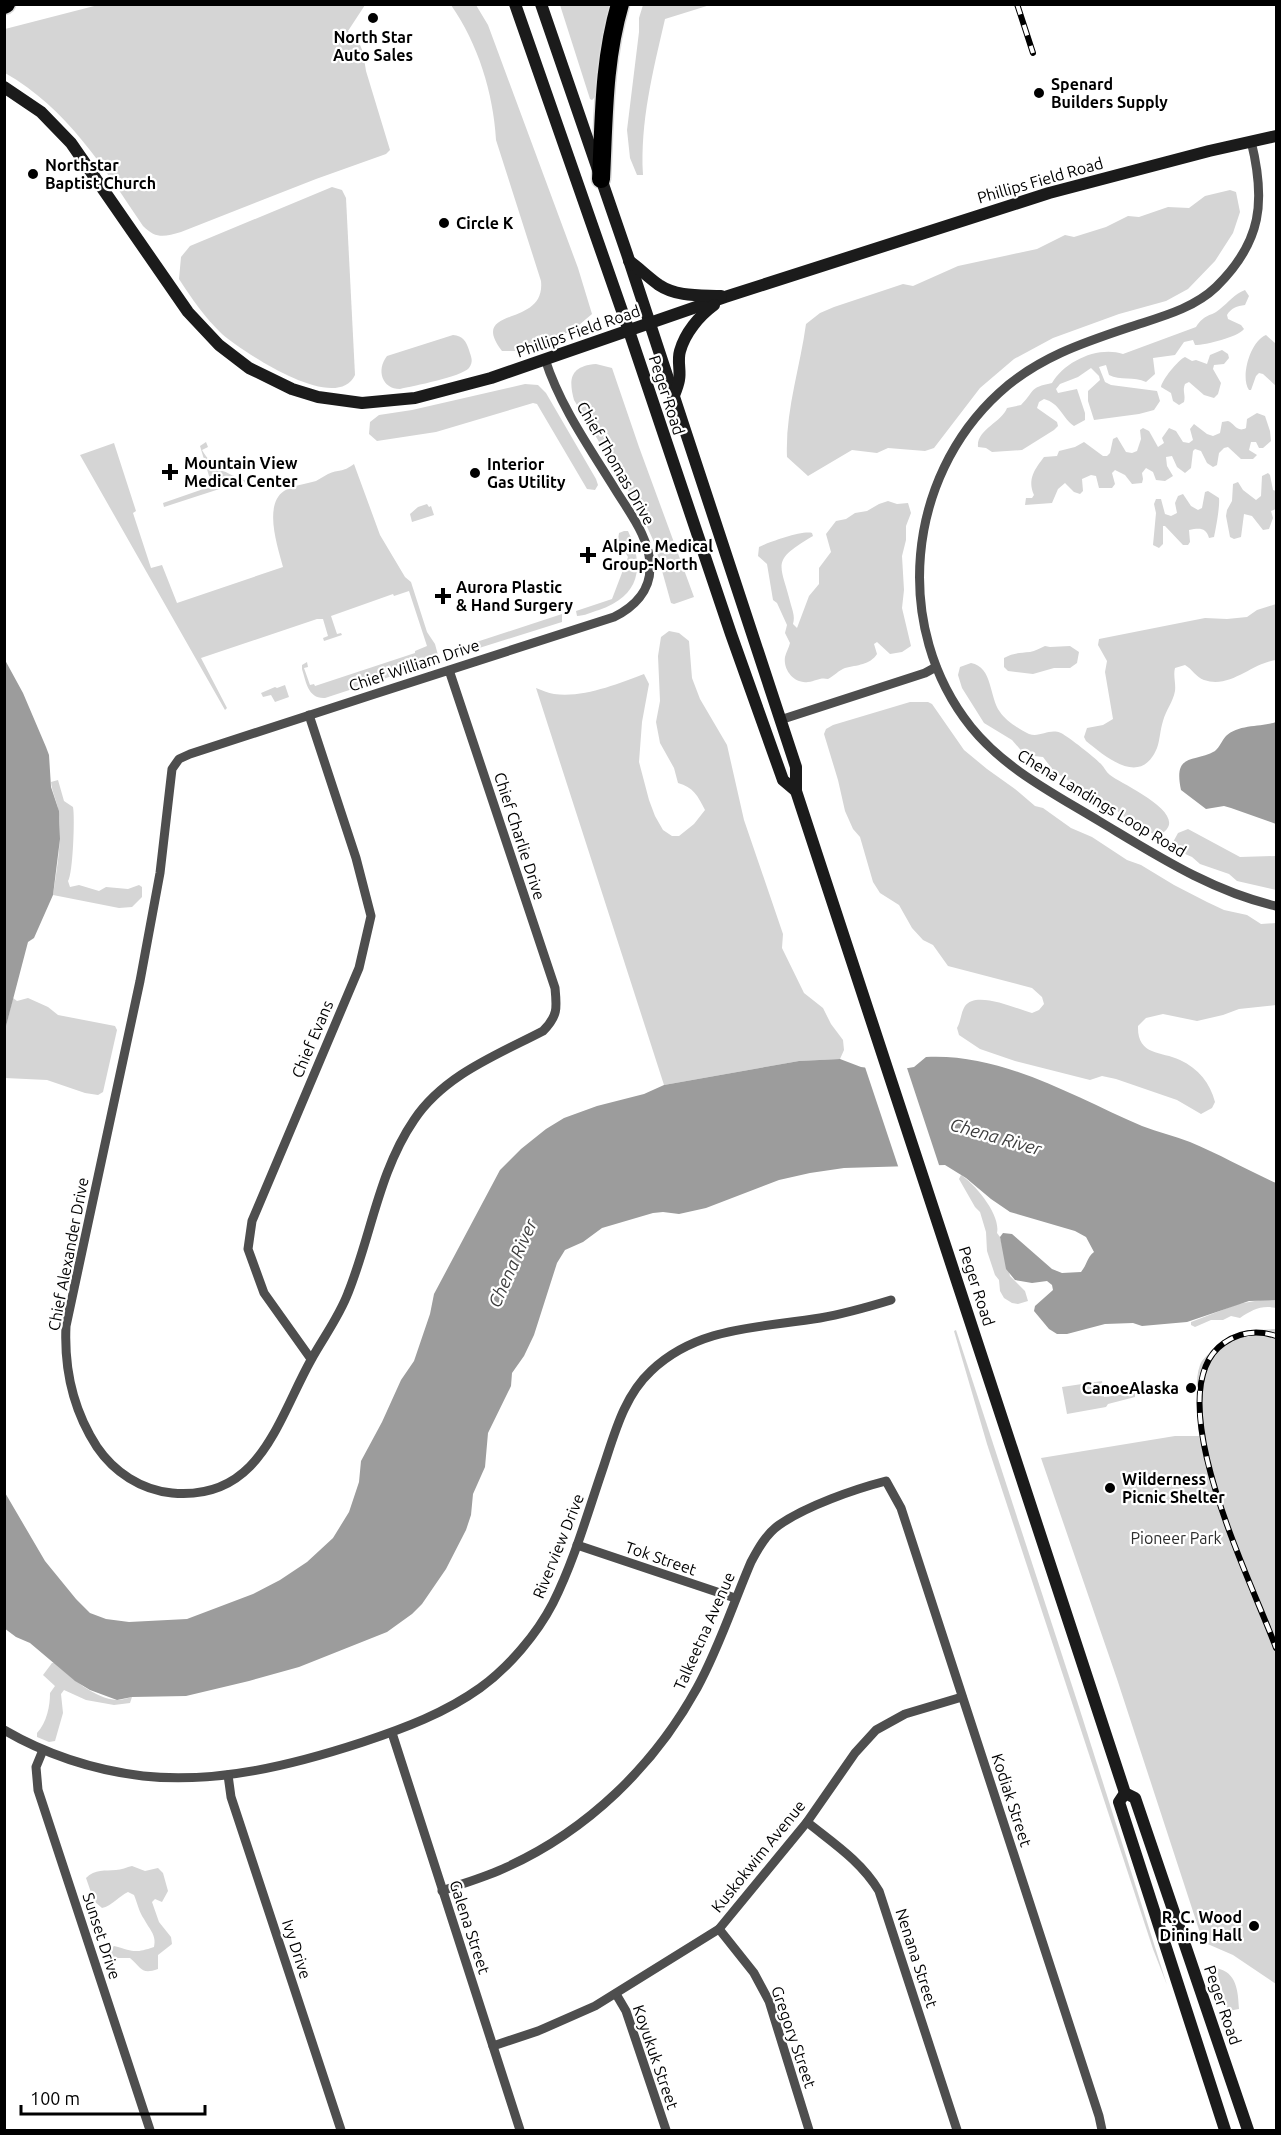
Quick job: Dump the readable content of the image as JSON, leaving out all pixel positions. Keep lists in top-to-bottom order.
{
  "streets": {
    "main road": ["Phillips Field Road", "Peger Road"],
    "street": [
      "Chief Thomas Drive",
      "Chief William Drive",
      "Chena Landings Loop Road",
      "Chief Charlie Drive",
      "Chief Evans",
      "Chief Alexander Drive",
      "Riverview Drive",
      "Tok Street",
      "Talkeetna Avenue",
      "Kodiak Street",
      "Kuskokwim Avenue",
      "Galena Street",
      "Sunset Drive",
      "Ivy Drive",
      "Nenana Street",
      "Gregory Street",
      "Koyukuk Street"
    ]
  },
  "crossings": [
    ["Phillips Field Road", "Peger Road"],
    ["Phillips Field Road", "Chief Thomas Drive"],
    ["Phillips Field Road", "Chena Landings Loop Road"],
    ["Chief Thomas Drive", "Chief William Drive"],
    ["Chief William Drive", "Chief Charlie Drive"],
    ["Chief William Drive", "Chief Evans"],
    ["Chief William Drive", "Chief Alexander Drive"],
    ["Chief Charlie Drive", "Chief Alexander Drive"],
    ["Chief Evans", "Chief Alexander Drive"],
    ["Riverview Drive", "Tok Street"],
    ["Riverview Drive", "Galena Street"],
    ["Riverview Drive", "Sunset Drive"],
    ["Riverview Drive", "Ivy Drive"],
    ["Tok Street", "Talkeetna Avenue"],
    ["Talkeetna Avenue", "Kodiak Street"],
    ["Talkeetna Avenue", "Galena Street"],
    ["Kodiak Street", "Kuskokwim Avenue"],
    ["Kuskokwim Avenue", "Galena Street"],
    ["Kuskokwim Avenue", "Nenana Street"],
    ["Kuskokwim Avenue", "Gregory Street"],
    ["Kuskokwim Avenue", "Koyukuk Street"]
  ],
  "water": ["Chena River"],
  "parks": ["Pioneer Park"],
  "places": {
    "other": [
      "North Star Auto Sales",
      "Spenard Builders Supply",
      "Northstar Baptist Church",
      "Circle K",
      "Interior Gas Utility",
      "CanoeAlaska",
      "Wilderness Picnic Shelter",
      "R. C. Wood Dining Hall"
    ],
    "health": ["Mountain View Medical Center", "Alpine Medical Group-North", "Aurora Plastic & Hand Surgery"]
  },
  "scale_bar": "100 m"
}
